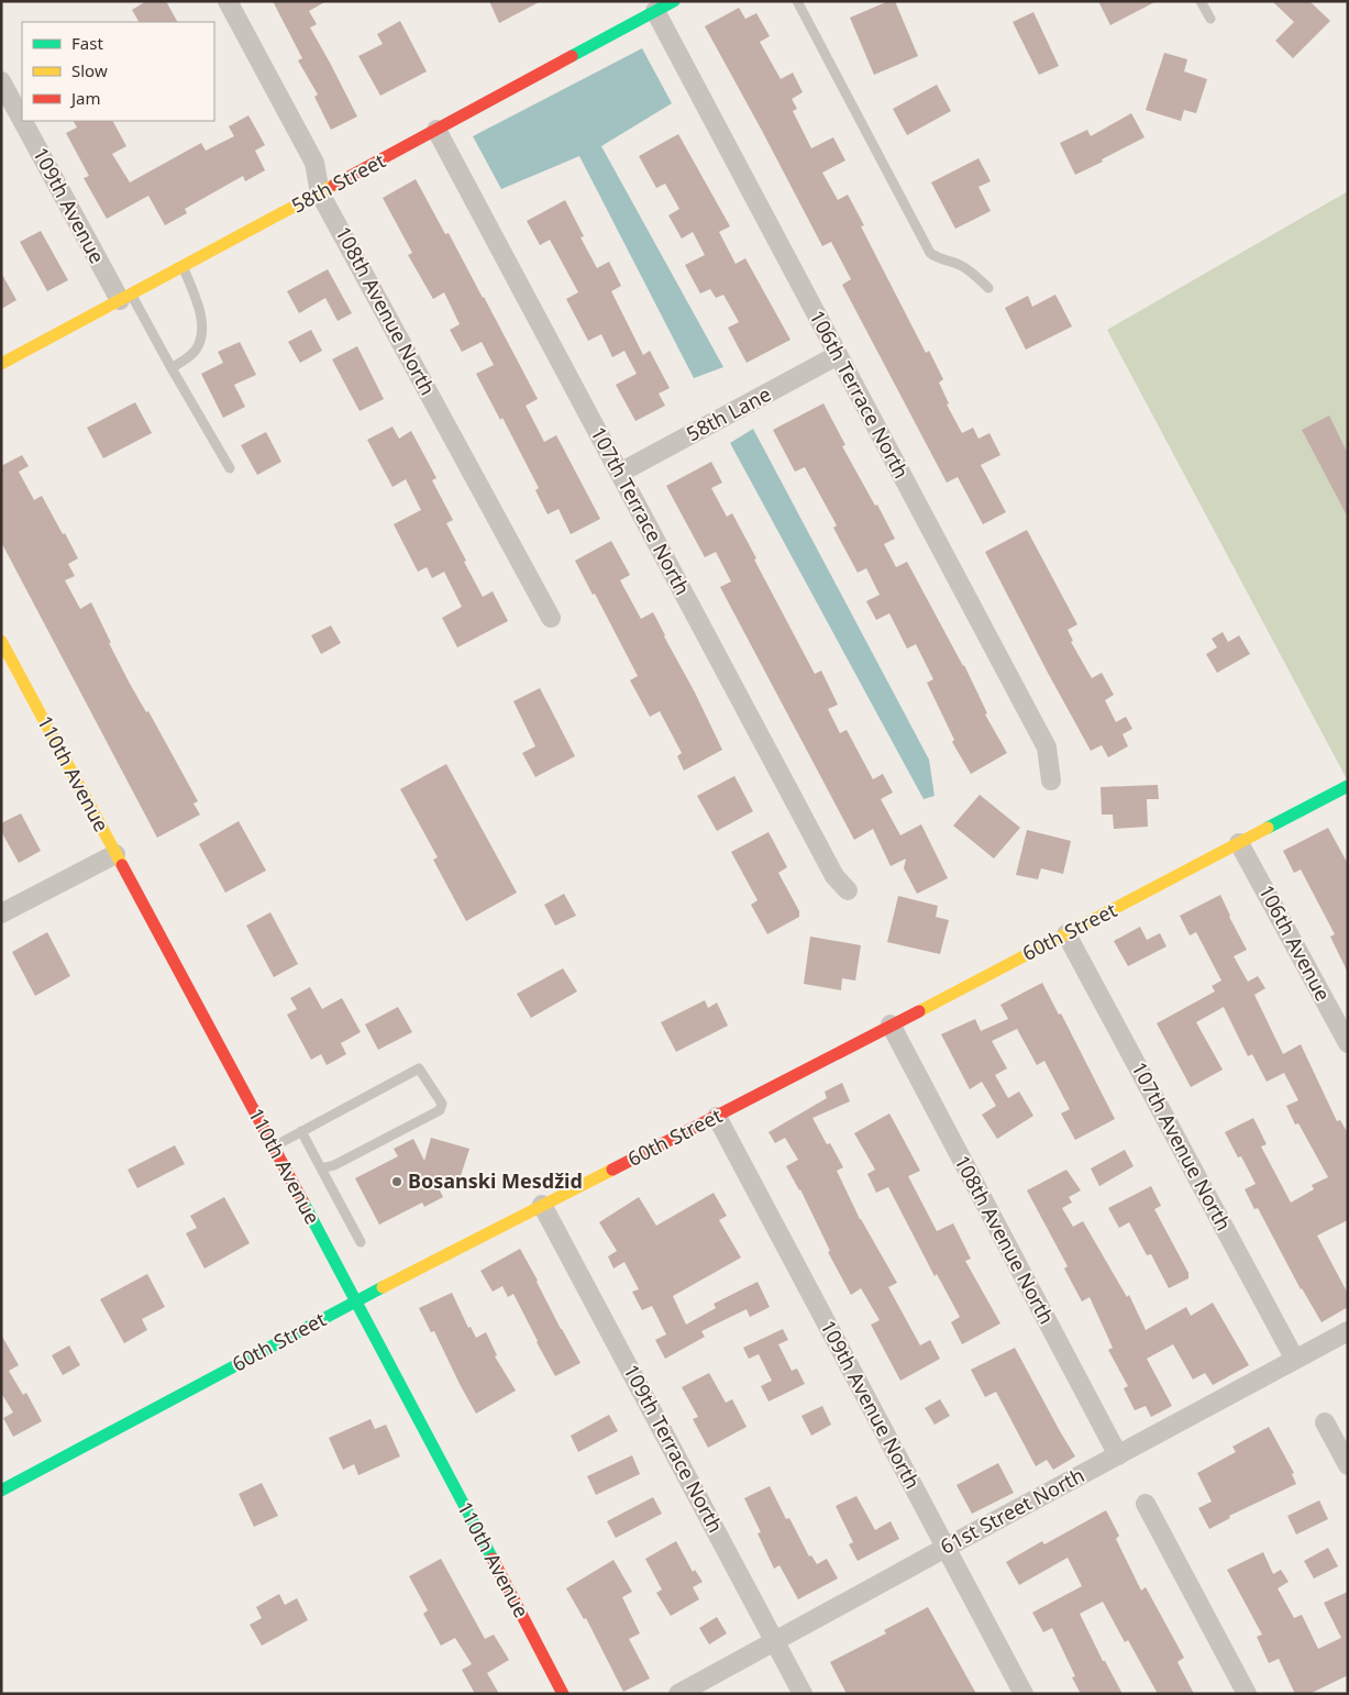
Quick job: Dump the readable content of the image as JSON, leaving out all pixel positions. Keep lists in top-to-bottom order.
{
  "streets": {
    "street": [
      "58th Street",
      "109th Avenue",
      "108th Avenue North",
      "106th Terrace North",
      "58th Lane",
      "107th Terrace North",
      "110th Avenue",
      "60th Street",
      "106th Avenue",
      "107th Avenue North",
      "109th Avenue North",
      "109th Terrace North",
      "61st Street North"
    ]
  },
  "crossings": [
    ["58th Street", "109th Avenue"],
    ["58th Street", "108th Avenue North"],
    ["58th Street", "106th Terrace North"],
    ["58th Street", "107th Terrace North"],
    ["108th Avenue North", "60th Street"],
    ["108th Avenue North", "61st Street North"],
    ["106th Terrace North", "58th Lane"],
    ["58th Lane", "107th Terrace North"],
    ["110th Avenue", "60th Street"],
    ["60th Street", "106th Avenue"],
    ["60th Street", "107th Avenue North"],
    ["60th Street", "109th Avenue North"],
    ["60th Street", "109th Terrace North"],
    ["107th Avenue North", "61st Street North"],
    ["109th Avenue North", "61st Street North"],
    ["109th Terrace North", "61st Street North"]
  ],
  "places": ["Bosanski Mesdžid"],
  "legend": ["Fast", "Slow", "Jam"]
}
